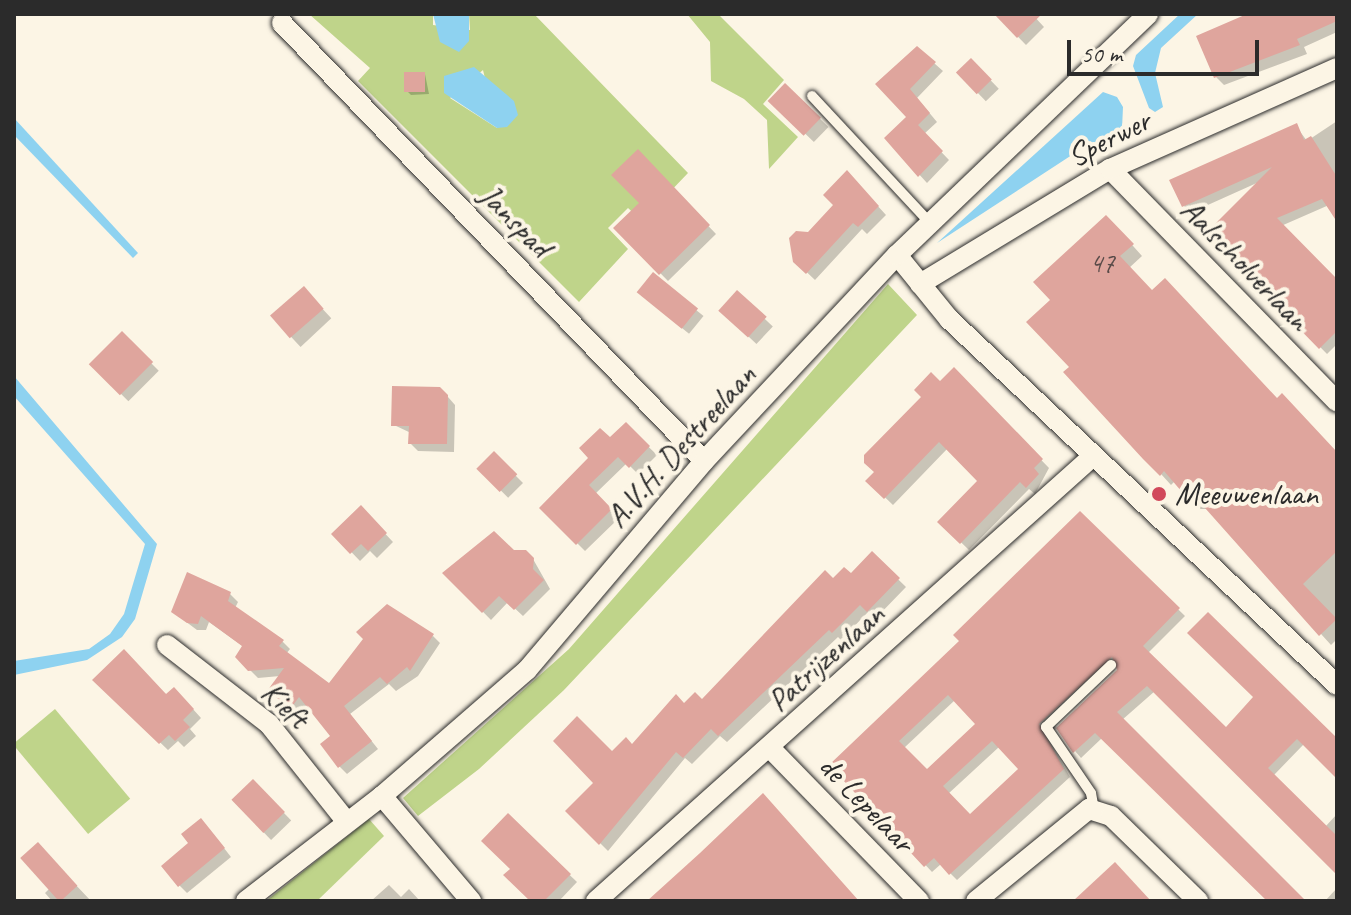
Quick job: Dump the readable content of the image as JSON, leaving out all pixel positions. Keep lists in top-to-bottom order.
{
  "streets": {
    "street": [
      "Sperwer",
      "Janspad",
      "Aalscholverlaan",
      "A.V.H. Destreelaan",
      "Patrijzenlaan",
      "Kieft",
      "de Lepelaar"
    ]
  },
  "crossings": [
    ["Sperwer", "Aalscholverlaan"],
    ["Janspad", "A.V.H. Destreelaan"],
    ["A.V.H. Destreelaan", "Kieft"],
    ["Patrijzenlaan", "de Lepelaar"]
  ],
  "places": ["Meeuwenlaan"],
  "house_numbers": ["47"],
  "scale_bar": "50 m"
}
